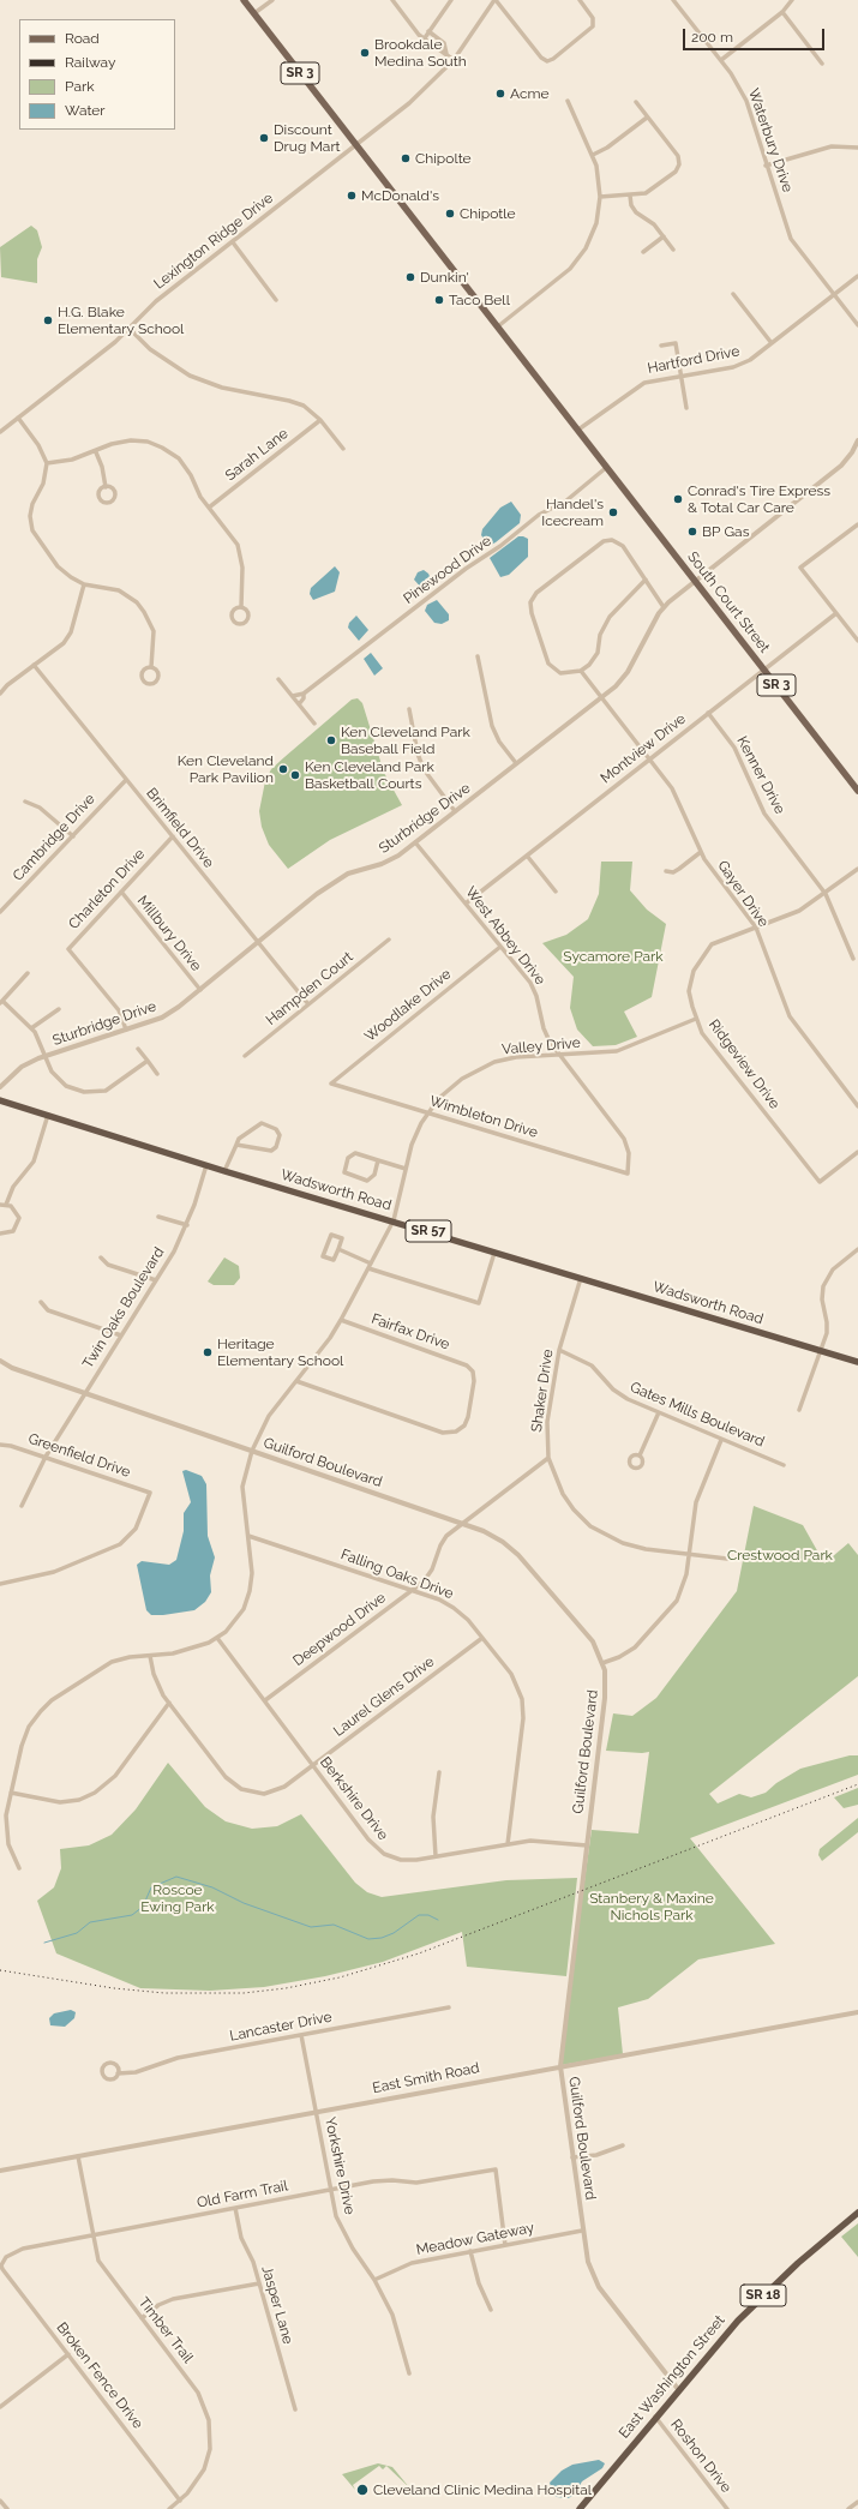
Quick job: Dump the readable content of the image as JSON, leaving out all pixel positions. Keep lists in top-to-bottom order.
{
  "streets": {
    "highway": [
      "Wadsworth Road",
      "SR 57",
      "SR 18",
      "East Washington Street"
    ],
    "main road": ["SR 3", "South Court Street"],
    "street": [
      "Waterbury Drive",
      "Lexington Ridge Drive",
      "Hartford Drive",
      "Sarah Lane",
      "Pinewood Drive",
      "Montview Drive",
      "Kenner Drive",
      "Sturbridge Drive",
      "Brimfield Drive",
      "Cambridge Drive",
      "Charleton Drive",
      "Gayer Drive",
      "Millbury Drive",
      "West Abbey Drive",
      "Hampden Court",
      "Woodlake Drive",
      "Valley Drive",
      "Ridgeview Drive",
      "Wimbleton Drive",
      "Twin Oaks Boulevard",
      "Fairfax Drive",
      "Shaker Drive",
      "Gates Mills Boulevard",
      "Greenfield Drive",
      "Guilford Boulevard",
      "Falling Oaks Drive",
      "Deepwood Drive",
      "Laurel Glens Drive",
      "Berkshire Drive",
      "Lancaster Drive",
      "East Smith Road",
      "Yorkshire Drive",
      "Old Farm Trail",
      "Meadow Gateway",
      "Jasper Lane",
      "Timber Trail",
      "Broken Fence Drive",
      "Roshon Drive"
    ]
  },
  "crossings": [
    ["SR 3", "Lexington Ridge Drive"],
    ["SR 3", "Hartford Drive"],
    ["SR 3", "South Court Street"],
    ["Waterbury Drive", "Hartford Drive"],
    ["Hartford Drive", "South Court Street"],
    ["Pinewood Drive", "South Court Street"],
    ["South Court Street", "Montview Drive"],
    ["South Court Street", "Sturbridge Drive"],
    ["Montview Drive", "Kenner Drive"],
    ["Montview Drive", "Gayer Drive"],
    ["Montview Drive", "West Abbey Drive"],
    ["Kenner Drive", "Ridgeview Drive"],
    ["Sturbridge Drive", "Brimfield Drive"],
    ["Sturbridge Drive", "Charleton Drive"],
    ["Sturbridge Drive", "Gayer Drive"],
    ["Sturbridge Drive", "Millbury Drive"],
    ["Sturbridge Drive", "West Abbey Drive"],
    ["Brimfield Drive", "Cambridge Drive"],
    ["Brimfield Drive", "Charleton Drive"],
    ["Brimfield Drive", "Hampden Court"],
    ["Charleton Drive", "Millbury Drive"],
    ["Gayer Drive", "Ridgeview Drive"],
    ["West Abbey Drive", "Woodlake Drive"],
    ["West Abbey Drive", "Valley Drive"],
    ["West Abbey Drive", "Wimbleton Drive"],
    ["Woodlake Drive", "Wimbleton Drive"],
    ["Valley Drive", "Ridgeview Drive"],
    ["Valley Drive", "Wimbleton Drive"],
    ["Valley Drive", "Wadsworth Road"],
    ["Valley Drive", "Fairfax Drive"],
    ["Valley Drive", "Guilford Boulevard"],
    ["Valley Drive", "Falling Oaks Drive"],
    ["Valley Drive", "Laurel Glens Drive"],
    ["Valley Drive", "Berkshire Drive"],
    ["Wadsworth Road", "Twin Oaks Boulevard"],
    ["Wadsworth Road", "Shaker Drive"],
    ["Twin Oaks Boulevard", "Greenfield Drive"],
    ["Twin Oaks Boulevard", "Guilford Boulevard"],
    ["Shaker Drive", "Gates Mills Boulevard"],
    ["Shaker Drive", "Deepwood Drive"],
    ["Guilford Boulevard", "Deepwood Drive"],
    ["Guilford Boulevard", "Berkshire Drive"],
    ["Guilford Boulevard", "East Smith Road"],
    ["Guilford Boulevard", "Meadow Gateway"],
    ["Guilford Boulevard", "East Washington Street"],
    ["Falling Oaks Drive", "Deepwood Drive"],
    ["Falling Oaks Drive", "Laurel Glens Drive"],
    ["Falling Oaks Drive", "Berkshire Drive"],
    ["Deepwood Drive", "Berkshire Drive"],
    ["Laurel Glens Drive", "Berkshire Drive"],
    ["Lancaster Drive", "Yorkshire Drive"],
    ["East Smith Road", "Yorkshire Drive"],
    ["East Smith Road", "Timber Trail"],
    ["Yorkshire Drive", "Old Farm Trail"],
    ["Yorkshire Drive", "Meadow Gateway"],
    ["Old Farm Trail", "Meadow Gateway"],
    ["Old Farm Trail", "Jasper Lane"],
    ["Old Farm Trail", "Timber Trail"],
    ["Old Farm Trail", "Broken Fence Drive"],
    ["Timber Trail", "Broken Fence Drive"],
    ["East Washington Street", "Roshon Drive"]
  ],
  "parks": [
    "Sycamore Park",
    "Crestwood Park",
    "Roscoe Ewing Park",
    "Stanbery & Maxine Nichols Park"
  ],
  "places": [
    "Brookdale Medina South",
    "Acme",
    "Discount Drug Mart",
    "Chipolte",
    "McDonald's",
    "Chipotle",
    "Dunkin'",
    "Taco Bell",
    "H.G. Blake Elementary School",
    "Conrad's Tire Express & Total Car Care",
    "Handel's Icecream",
    "BP Gas",
    "Ken Cleveland Park Baseball Field",
    "Ken Cleveland Park Pavilion",
    "Ken Cleveland Park Basketball Courts",
    "Heritage Elementary School",
    "Cleveland Clinic Medina Hospital"
  ],
  "legend": [
    "Road",
    "Railway",
    "Park",
    "Water"
  ],
  "scale_bar": "200 m"
}
